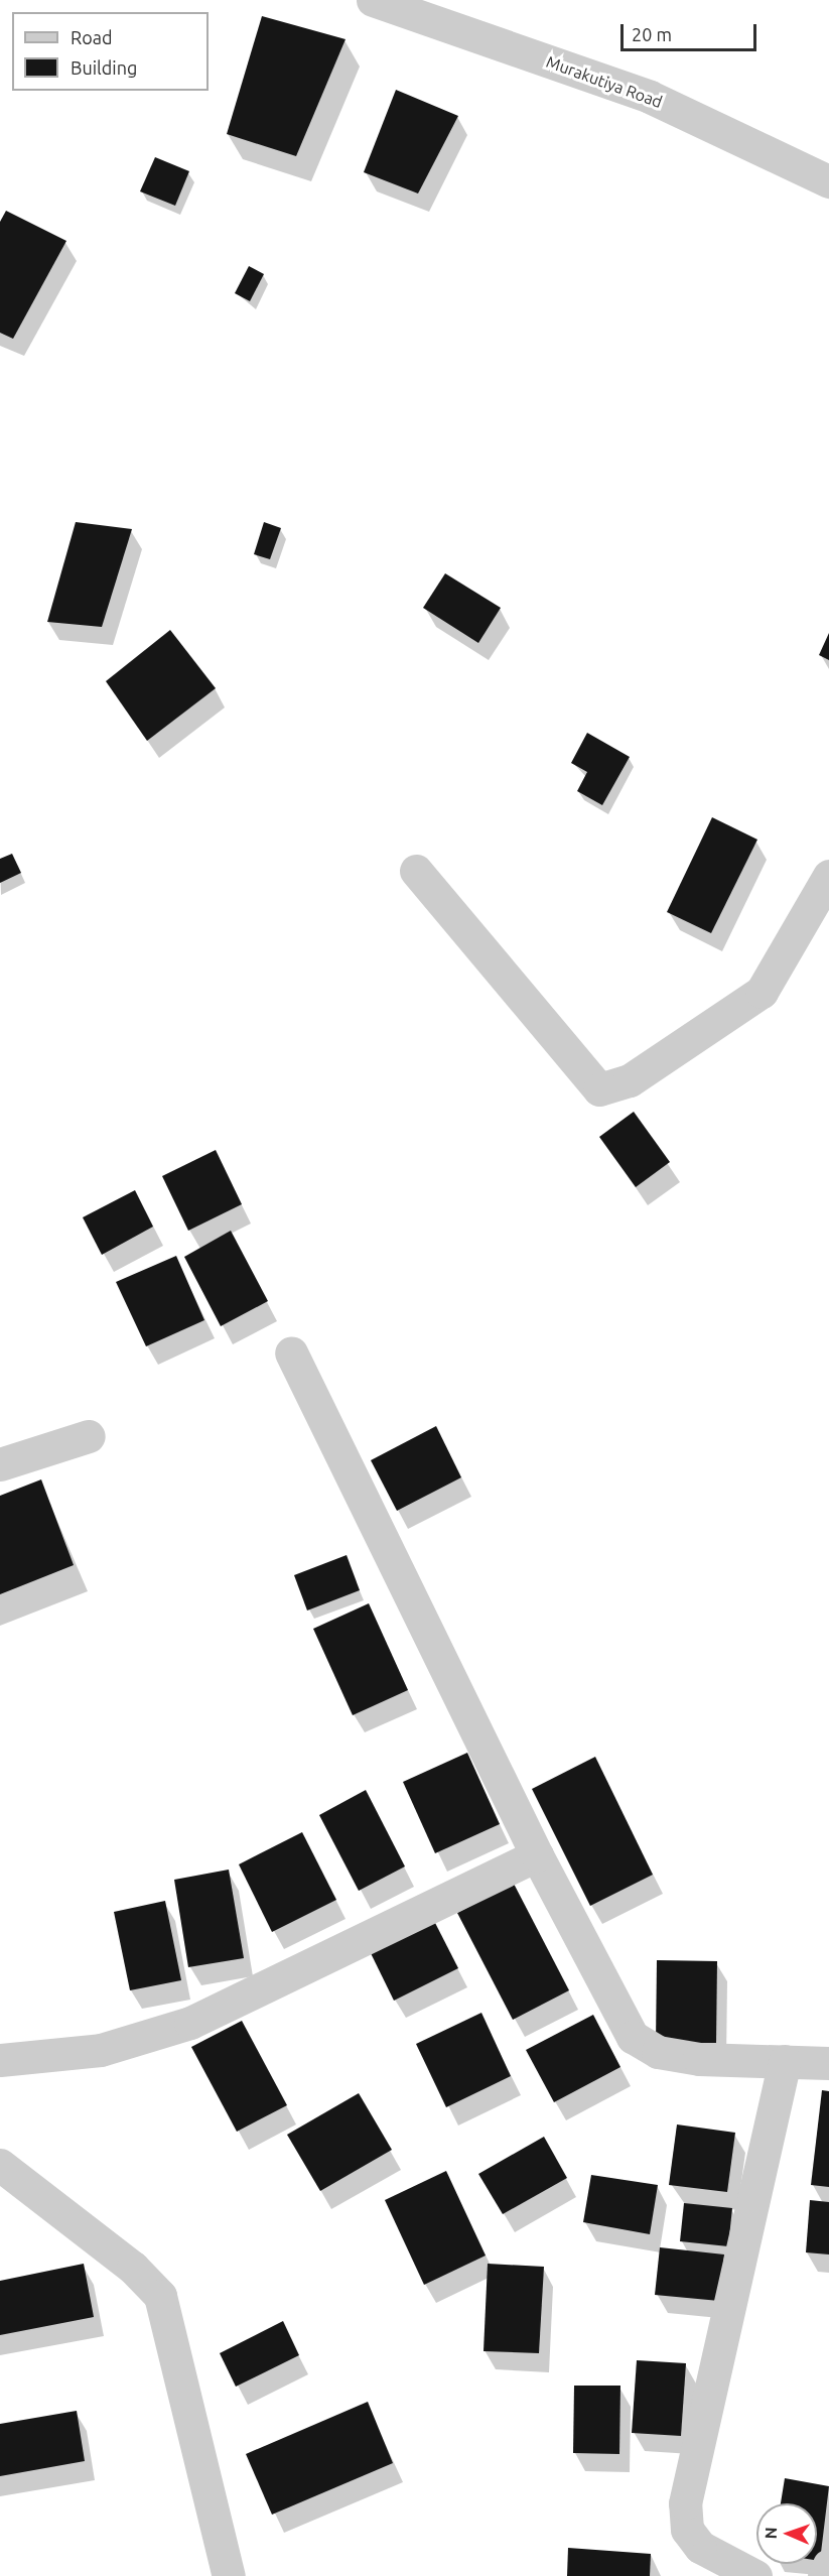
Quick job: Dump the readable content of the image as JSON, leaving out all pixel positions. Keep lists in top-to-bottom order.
{
  "streets": {
    "street": ["Murakutiya Road"]
  },
  "legend": ["Road", "Building"],
  "scale_bar": "20 m",
  "north": "left"
}
